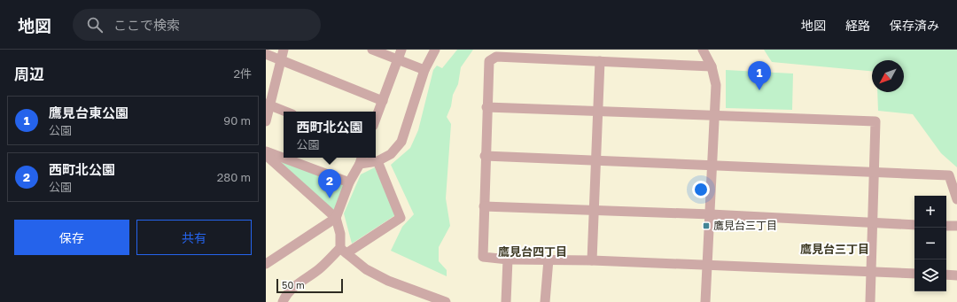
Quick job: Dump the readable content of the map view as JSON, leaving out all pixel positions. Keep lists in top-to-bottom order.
{
  "districts": ["鷹見台三丁目", "鷹見台四丁目"],
  "places": {
    "transit": ["鷹見台三丁目"]
  },
  "scale_bar": "50 m",
  "north": "bottom left",
  "page": {
    "header": "地図",
    "search": "ここで検索",
    "nav": ["地図", "経路", "保存済み"],
    "heading": ["周辺", "2件"],
    "pins": ["1", "2"],
    "list": [
      {
        "mark": "1",
        "name": "鷹見台東公園",
        "note": "公園",
        "value": "90 m"
      },
      {
        "mark": "2",
        "name": "西町北公園",
        "note": "公園",
        "value": "280 m"
      }
    ],
    "popup": ["西町北公園", "公園"],
    "map_buttons": ["+", "−"],
    "buttons": ["保存", "共有"],
    "scale": "50 m"
  }
}
